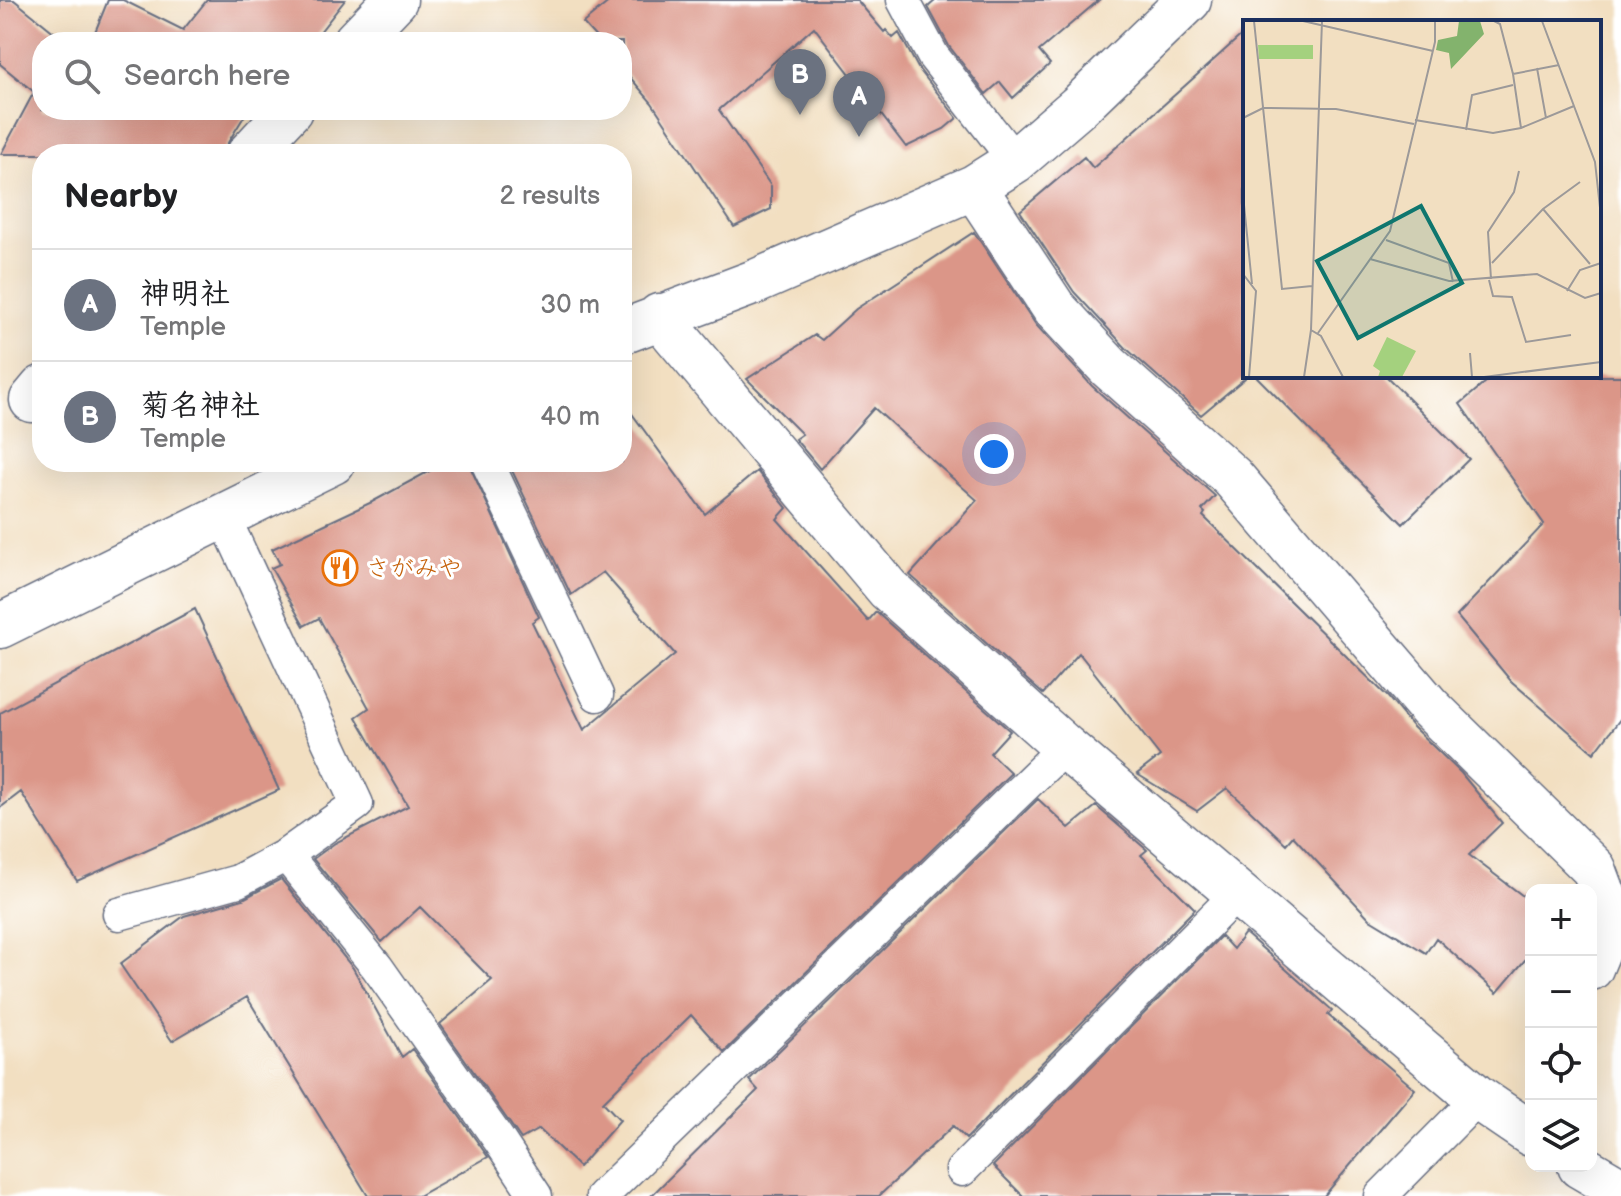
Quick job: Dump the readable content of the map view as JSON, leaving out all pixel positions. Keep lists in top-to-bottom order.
{
  "places": {
    "restaurant": ["さがみや"]
  },
  "page": {
    "search": "Search here",
    "pins": ["B", "A"],
    "heading": ["Nearby", "2 results"],
    "list": [
      {
        "mark": "A",
        "name": "神明社",
        "note": "Temple",
        "value": "30 m"
      },
      {
        "mark": "B",
        "name": "菊名神社",
        "note": "Temple",
        "value": "40 m"
      }
    ],
    "map_buttons": ["+", "−"]
  }
}
